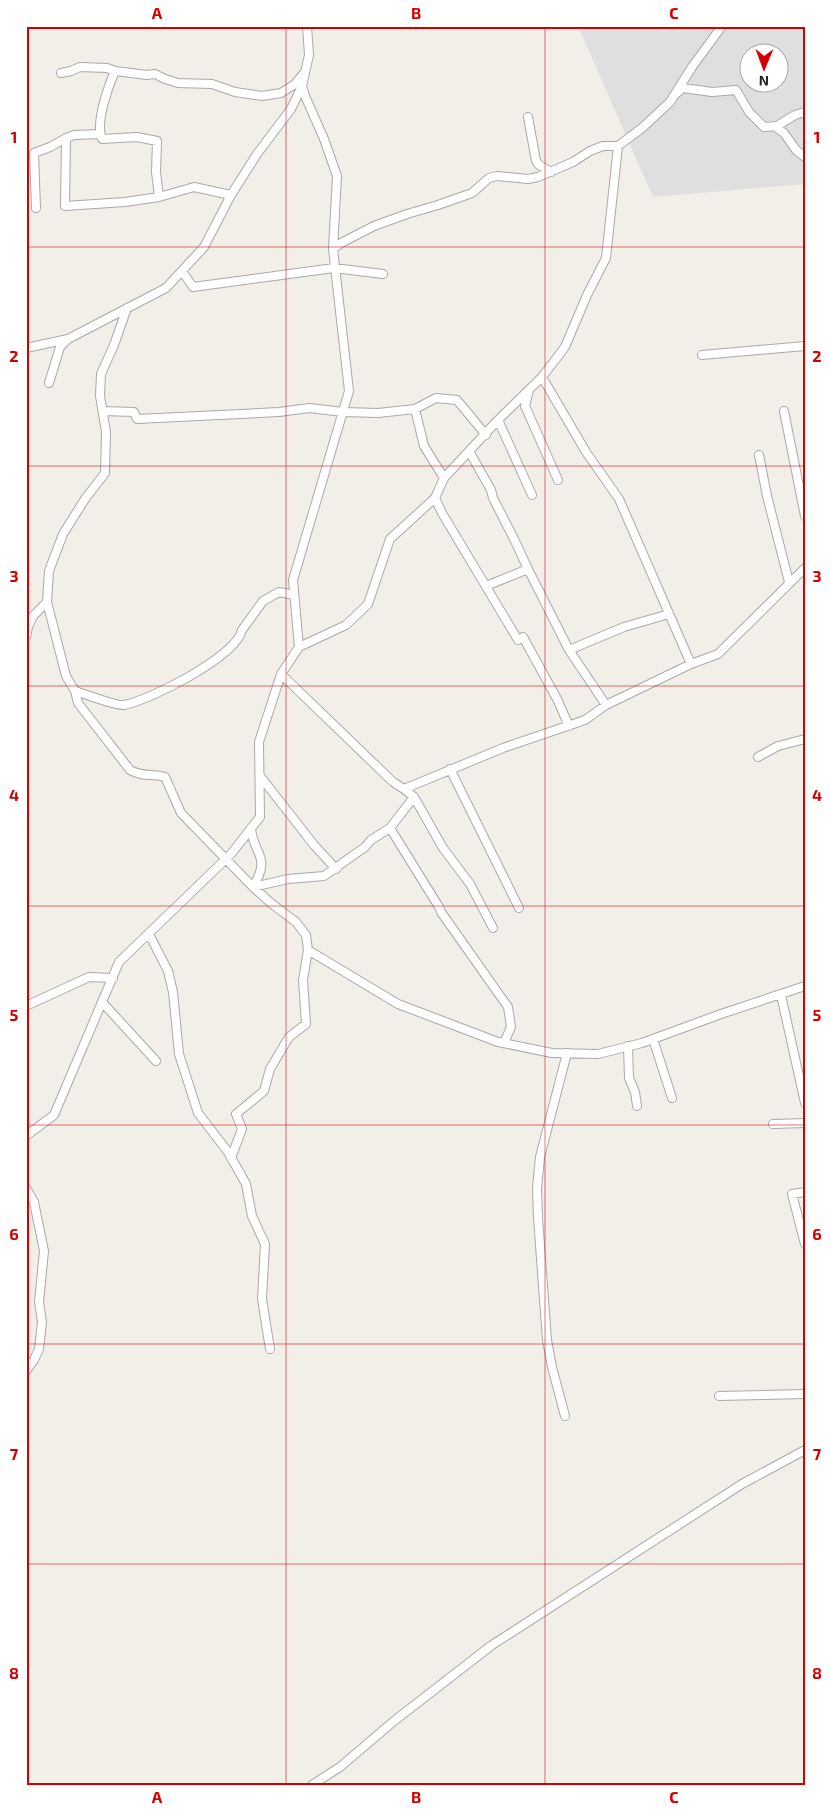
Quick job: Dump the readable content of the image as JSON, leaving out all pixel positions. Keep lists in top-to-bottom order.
{
  "north": "bottom",
  "grid": {
    "columns": ["A", "B", "C"],
    "rows": [
      "1",
      "2",
      "3",
      "4",
      "5",
      "6",
      "7",
      "8"
    ]
  }
}
